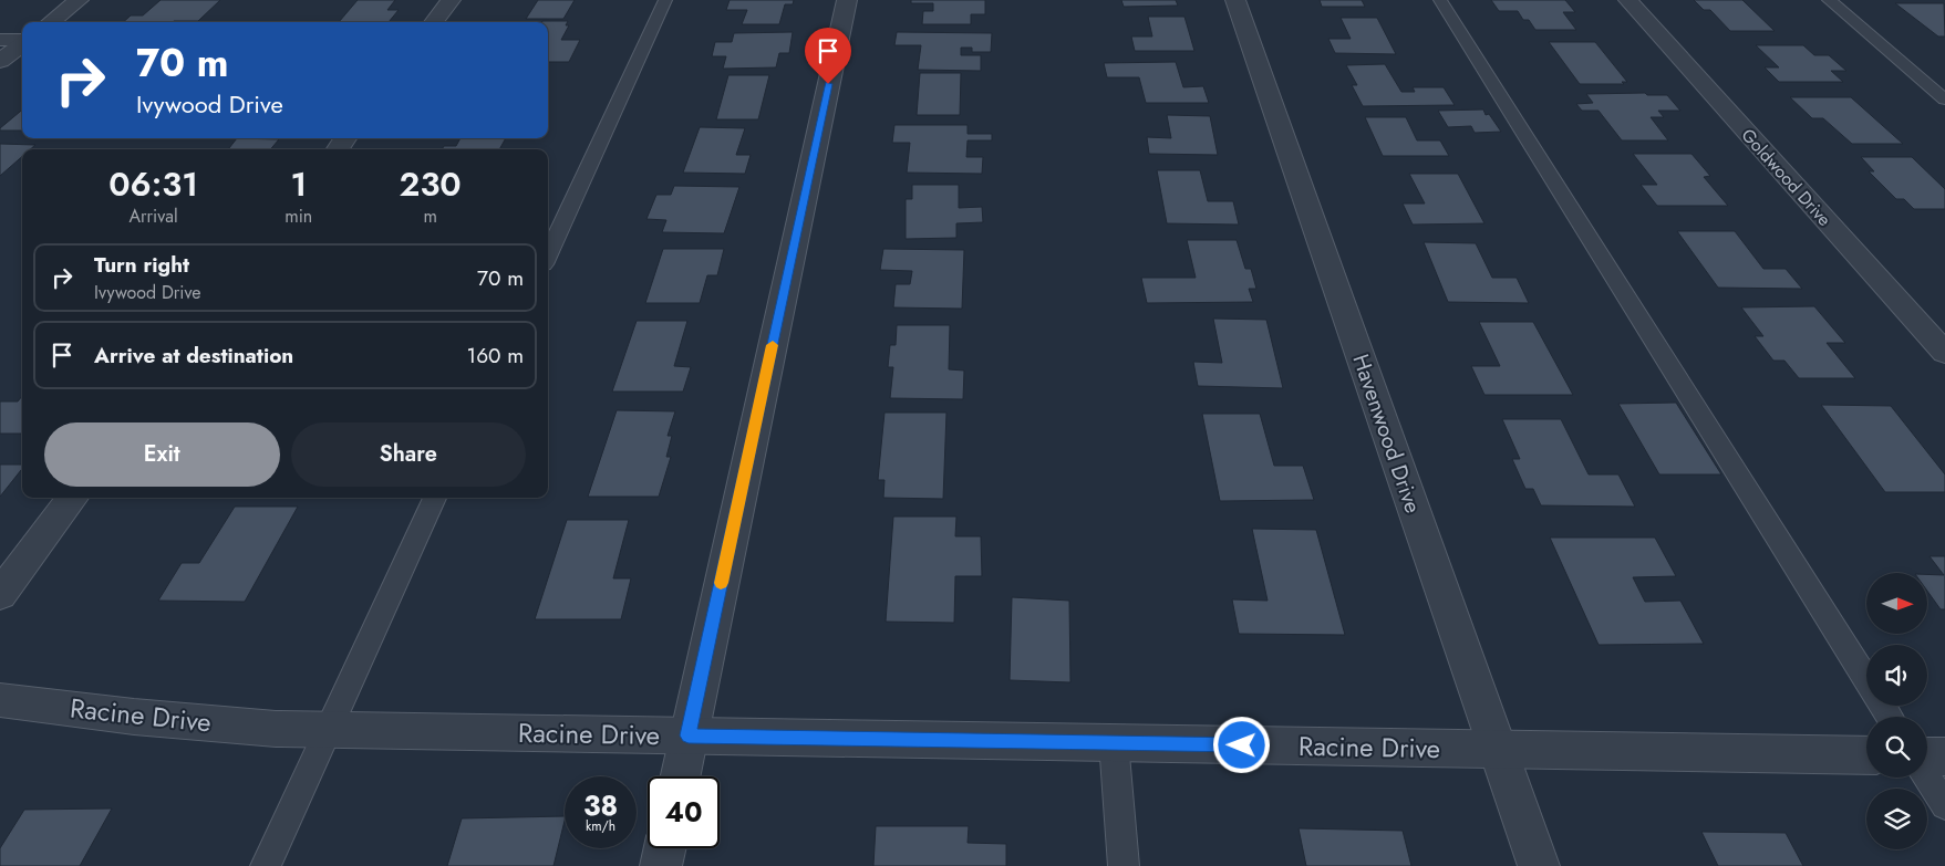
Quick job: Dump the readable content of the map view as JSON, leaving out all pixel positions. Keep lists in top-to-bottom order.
{
  "streets": {
    "street": ["Goldwood Drive", "Havenwood Drive", "Racine Drive"]
  },
  "crossings": [
    ["Havenwood Drive", "Racine Drive"]
  ],
  "north": "right",
  "page": {
    "turn": ["70 m", "Ivywood Drive"],
    "eta": [
      "06:31",
      "Arrival",
      "1",
      "min",
      "230",
      "m"
    ],
    "list": [
      {
        "name": "Turn right",
        "note": "Ivywood Drive",
        "value": "70 m"
      },
      {
        "name": "Arrive at destination",
        "value": "160 m"
      }
    ],
    "buttons": ["Exit", "Share"],
    "speed": "38 km/h",
    "limit": "40"
  }
}
